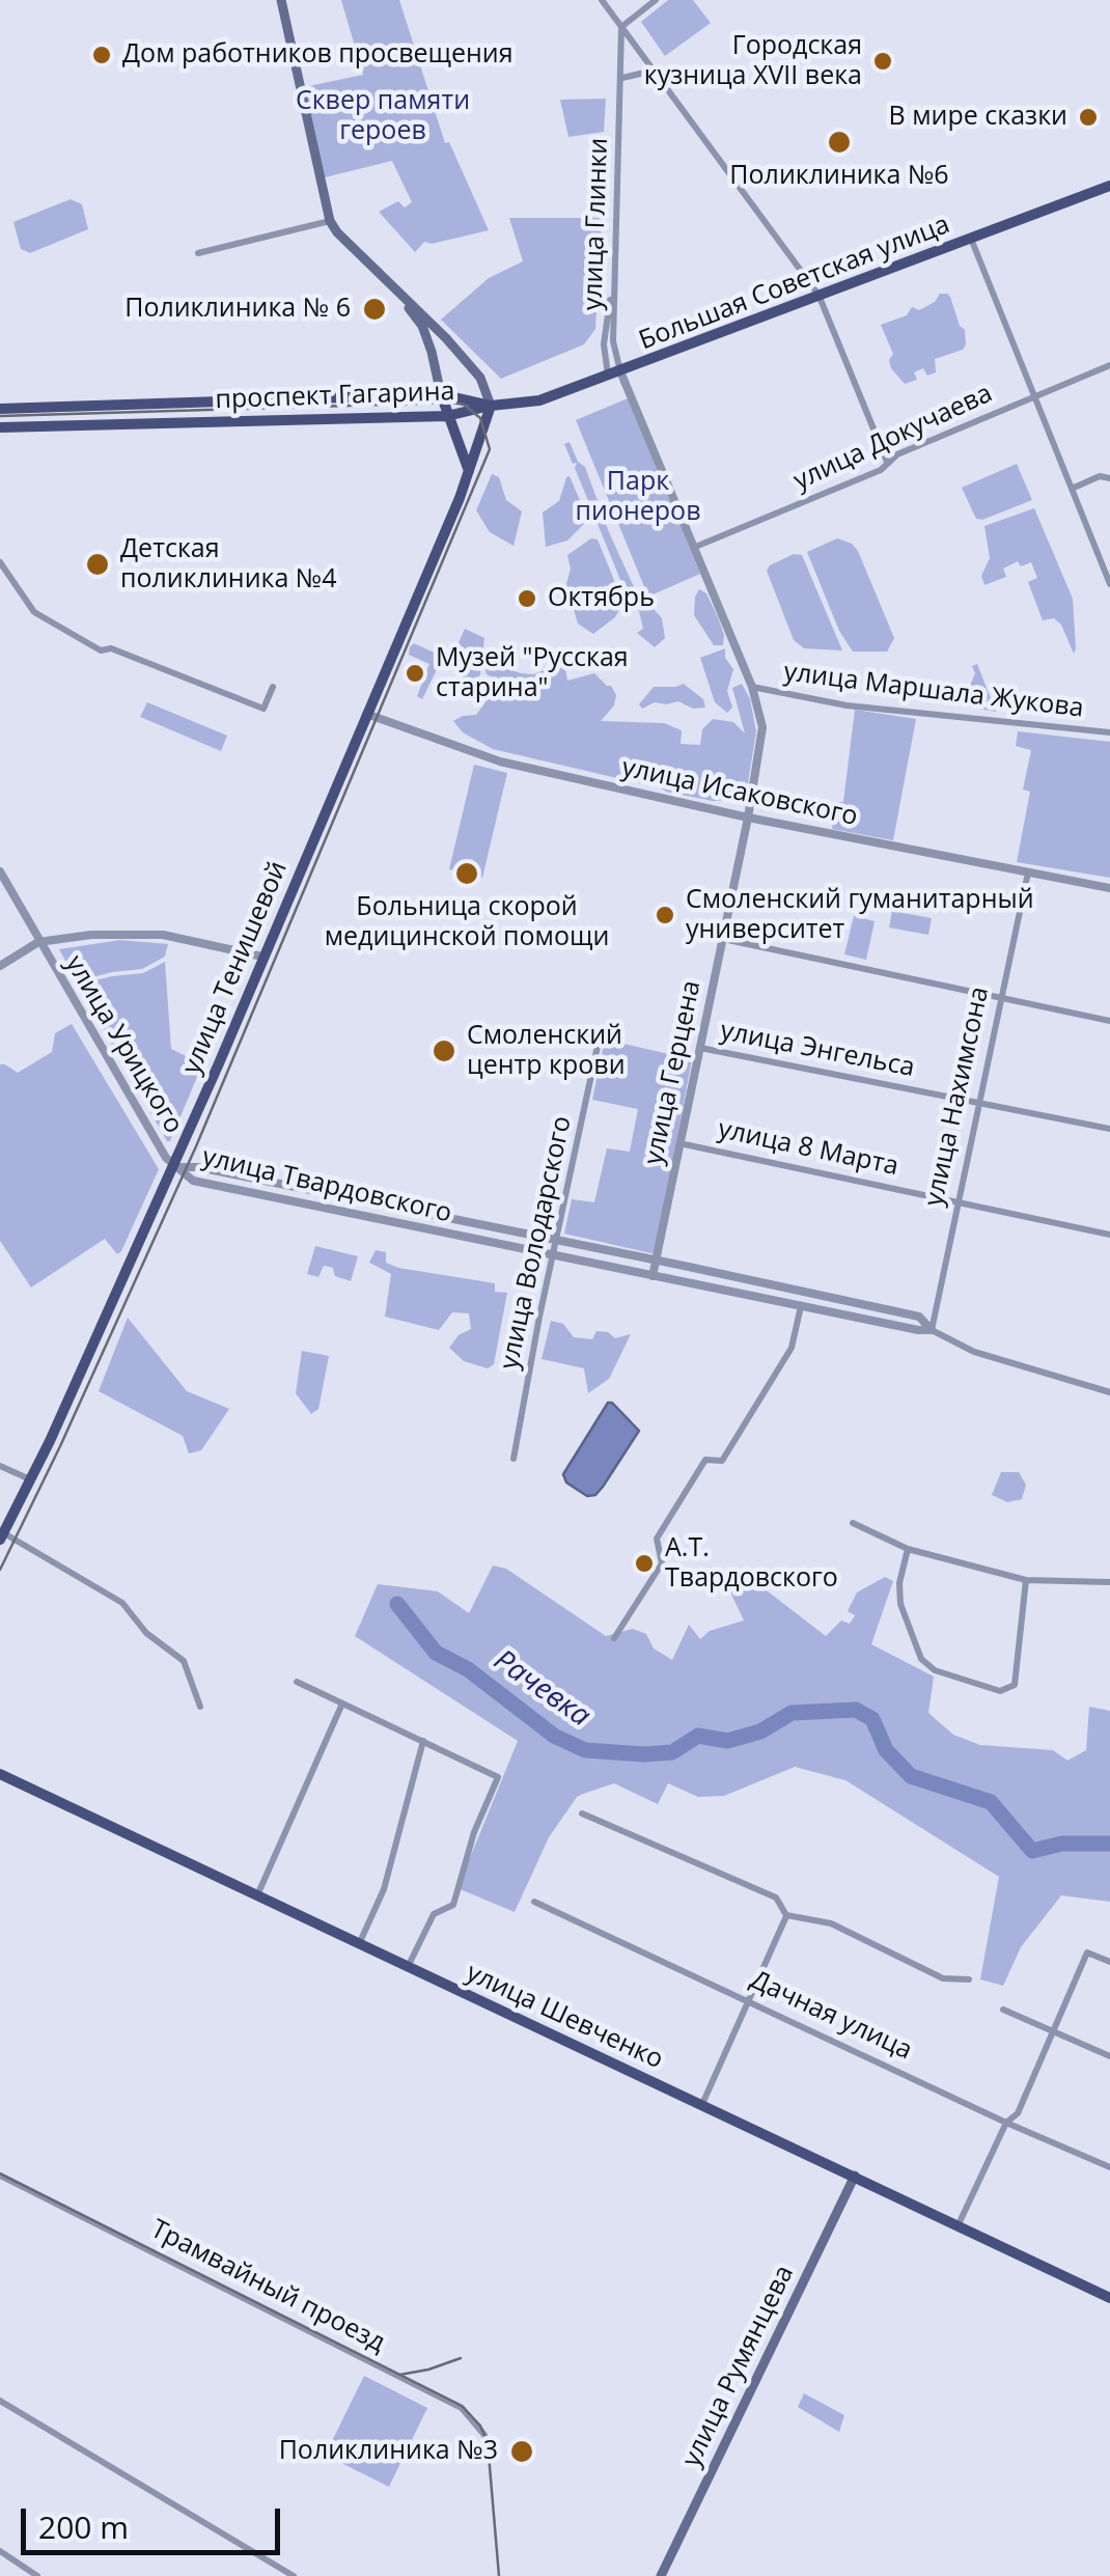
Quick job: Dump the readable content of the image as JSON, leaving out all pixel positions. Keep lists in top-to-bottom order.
{
  "streets": {
    "main road": [
      "Большая Советская улица",
      "проспект Гагарина",
      "улица Тенишевой",
      "улица Шевченко",
      "улица Румянцева"
    ],
    "street": [
      "улица Глинки",
      "улица Докучаева",
      "улица Маршала Жукова",
      "улица Исаковского",
      "улица Урицкого",
      "улица Энгельса",
      "улица Герцена",
      "улица Нахимсона",
      "улица 8 Марта",
      "улица Твардовского",
      "улица Володарского",
      "Дачная улица",
      "Трамвайный проезд"
    ]
  },
  "crossings": [
    ["улица Глинки", "Большая Советская улица"],
    ["улица Глинки", "улица Герцена"],
    ["Большая Советская улица", "проспект Гагарина"],
    ["Большая Советская улица", "улица Тенишевой"],
    ["Большая Советская улица", "улица Герцена"],
    ["проспект Гагарина", "улица Тенишевой"],
    ["улица Докучаева", "улица Герцена"],
    ["улица Маршала Жукова", "улица Герцена"],
    ["улица Исаковского", "улица Тенишевой"],
    ["улица Исаковского", "улица Герцена"],
    ["улица Исаковского", "улица Нахимсона"],
    ["улица Тенишевой", "улица Урицкого"],
    ["улица Тенишевой", "улица Твардовского"],
    ["улица Урицкого", "улица Твардовского"],
    ["улица Энгельса", "улица Герцена"],
    ["улица Энгельса", "улица Нахимсона"],
    ["улица Герцена", "улица 8 Марта"],
    ["улица Герцена", "улица Твардовского"],
    ["улица Нахимсона", "улица 8 Марта"],
    ["улица Нахимсона", "улица Твардовского"],
    ["улица Твардовского", "улица Володарского"],
    ["улица Шевченко", "улица Румянцева"]
  ],
  "water": ["Рачевка"],
  "parks": ["Сквер памяти героев", "Парк пионеров"],
  "places": [
    "Дом работников просвещения",
    "Городская кузница XVII века",
    "В мире сказки",
    "Поликлиника №6",
    "Поликлиника № 6",
    "Детская поликлиника №4",
    "Октябрь",
    "Музей \"Русская старина\"",
    "Больница скорой медицинской помощи",
    "Смоленский гуманитарный университет",
    "Смоленский центр крови",
    "А.Т. Твардовского",
    "Поликлиника №3"
  ],
  "scale_bar": "200 m"
}
